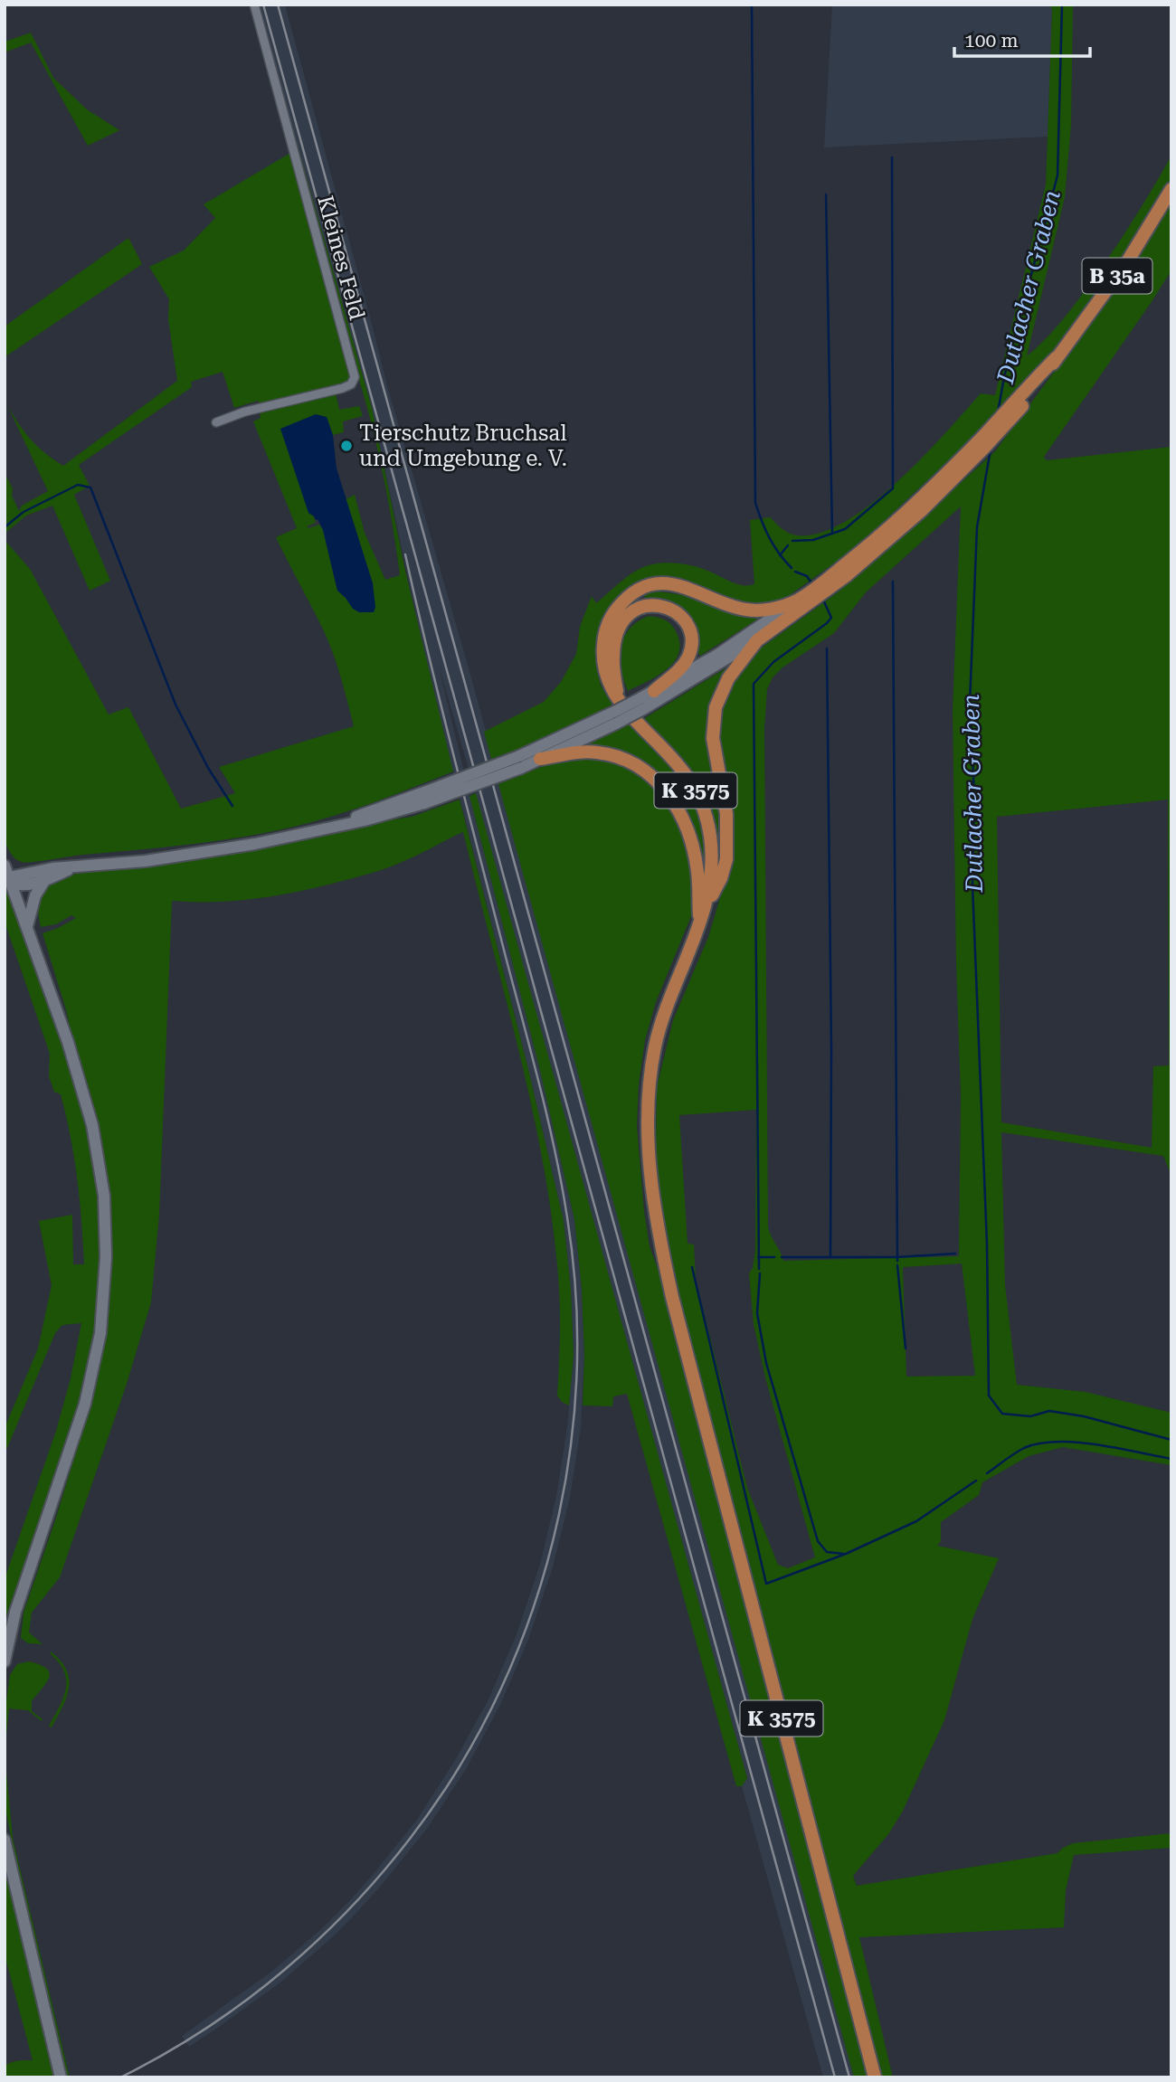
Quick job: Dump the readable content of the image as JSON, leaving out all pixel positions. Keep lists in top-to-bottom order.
{
  "streets": {
    "main road": ["B 35a", "K 3575"],
    "street": ["Kleines Feld"]
  },
  "water": ["Dutlacher Graben"],
  "places": ["Tierschutz Bruchsal und Umgebung e. V."],
  "scale_bar": "100 m"
}
